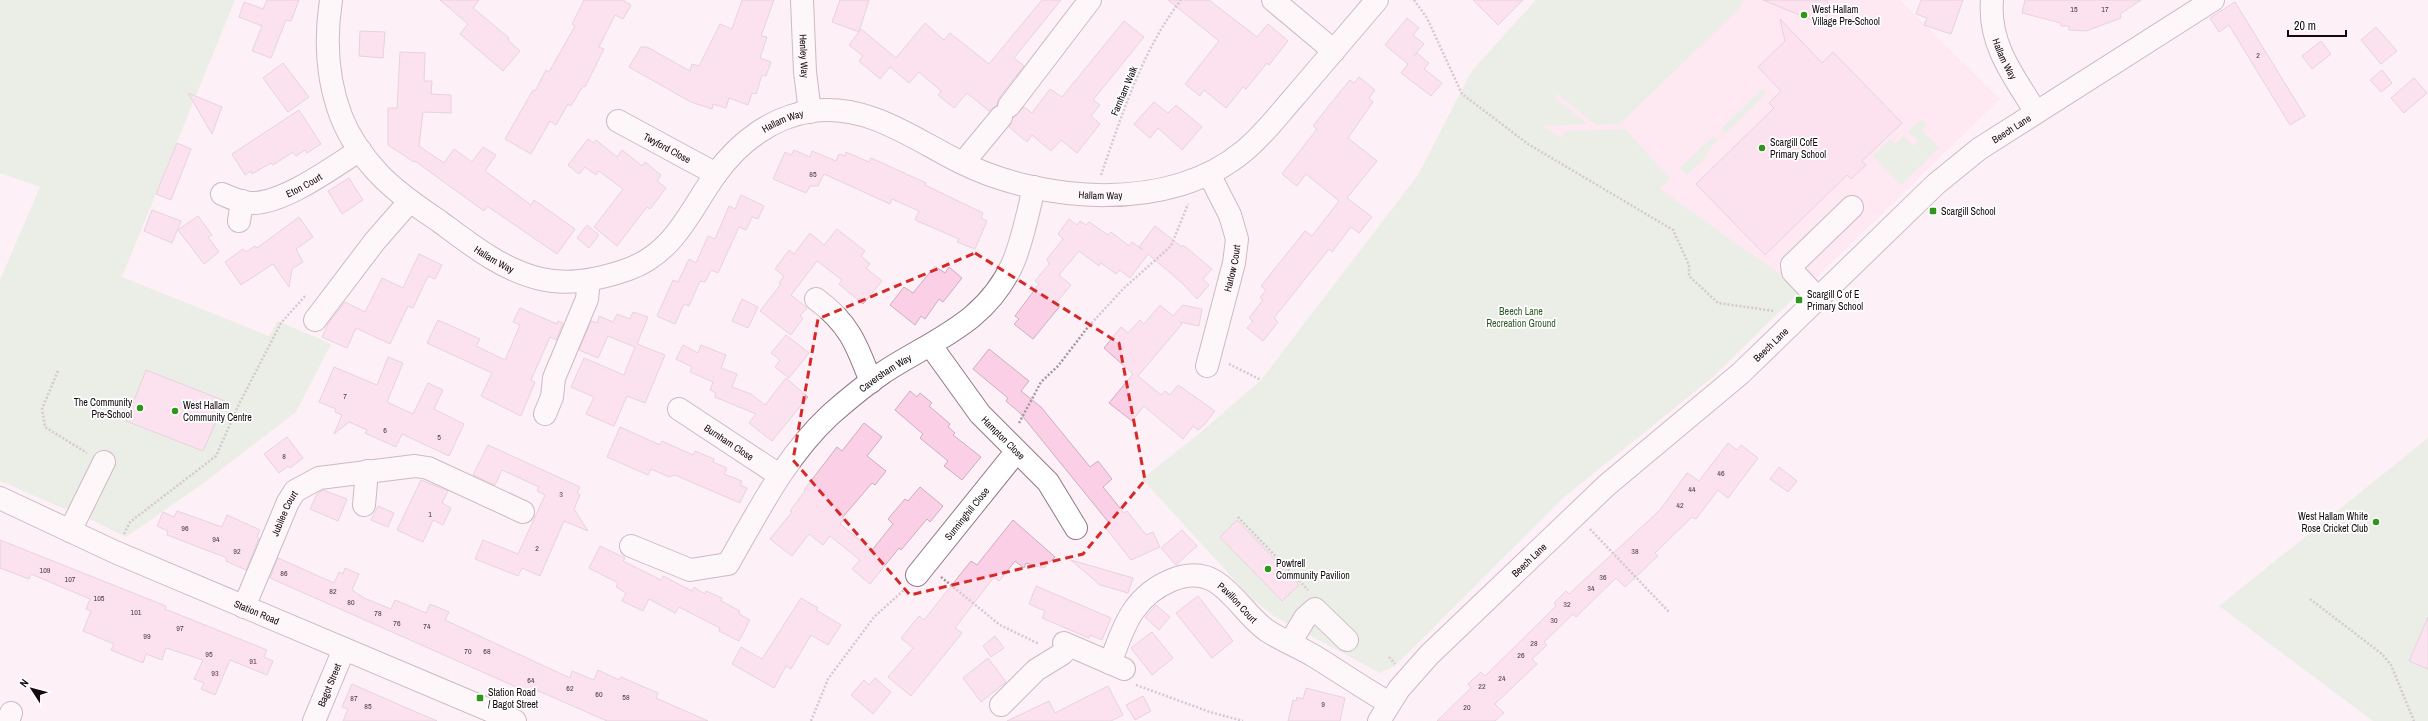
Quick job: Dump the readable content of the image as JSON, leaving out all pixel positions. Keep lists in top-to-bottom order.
{
  "streets": {
    "street": [
      "Henley Way",
      "Hallam Way",
      "Beech Lane",
      "Twyford Close",
      "Eton Court",
      "Harlow Court",
      "Caversham Way",
      "Hampton Close",
      "Burnham Close",
      "Sunninghill Close",
      "Jubilee Court",
      "Pavilion Court",
      "Station Road",
      "Bagot Street"
    ],
    "path": ["Farnham Walk"]
  },
  "crossings": [
    ["Henley Way", "Hallam Way"],
    ["Hallam Way", "Farnham Walk"],
    ["Hallam Way", "Beech Lane"],
    ["Hallam Way", "Twyford Close"],
    ["Hallam Way", "Eton Court"],
    ["Hallam Way", "Harlow Court"],
    ["Hallam Way", "Caversham Way"],
    ["Beech Lane", "Pavilion Court"],
    ["Caversham Way", "Hampton Close"],
    ["Caversham Way", "Burnham Close"],
    ["Hampton Close", "Sunninghill Close"],
    ["Jubilee Court", "Station Road"],
    ["Station Road", "Bagot Street"]
  ],
  "parks": ["Beech Lane Recreation Ground"],
  "places": {
    "other": [
      "West Hallam Village Pre-School",
      "Scargill CofE Primary School",
      "The Community Pre-School",
      "West Hallam Community Centre",
      "West Hallam White Rose Cricket Club",
      "Powtrell Community Pavilion"
    ],
    "transit": ["Scargill School", "Scargill C of E Primary School", "Station Road / Bagot Street"]
  },
  "house_numbers": [
    "15",
    "17",
    "2",
    "85",
    "7",
    "6",
    "5",
    "8",
    "46",
    "44",
    "3",
    "42",
    "1",
    "96",
    "94",
    "2",
    "92",
    "38",
    "109",
    "86",
    "36",
    "107",
    "34",
    "82",
    "105",
    "80",
    "32",
    "101",
    "78",
    "30",
    "76",
    "74",
    "97",
    "99",
    "28",
    "70",
    "68",
    "95",
    "26",
    "91",
    "93",
    "24",
    "64",
    "22",
    "62",
    "60",
    "58",
    "87",
    "9",
    "85",
    "20"
  ],
  "scale_bar": "20 m",
  "north": "top left"
}
